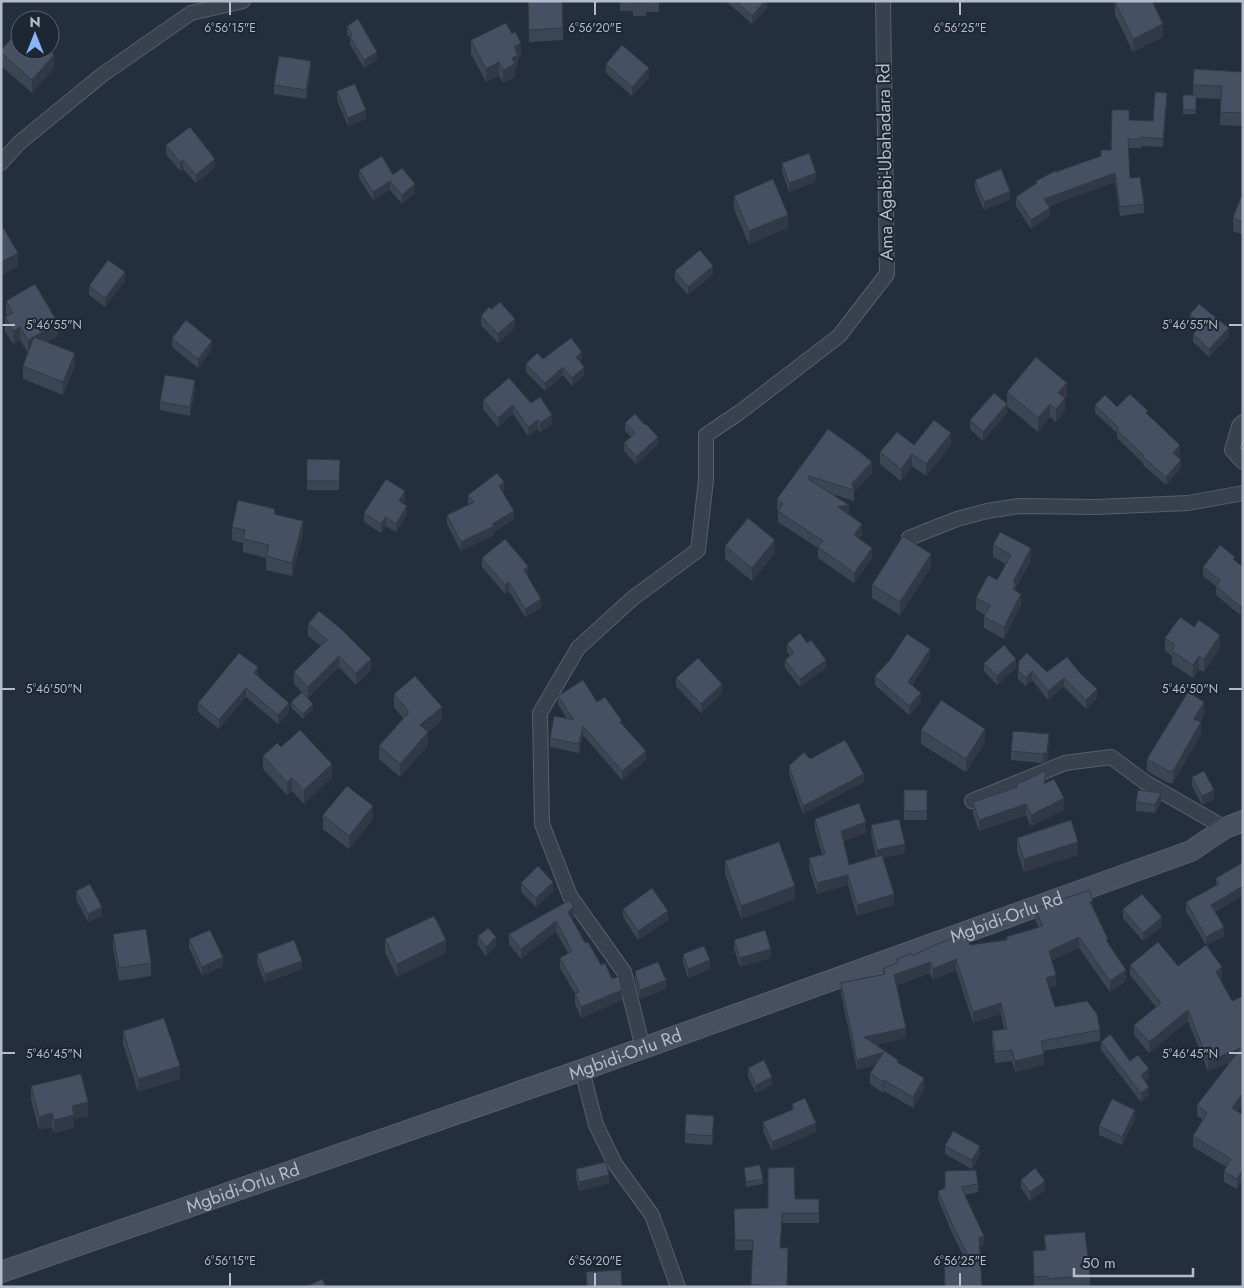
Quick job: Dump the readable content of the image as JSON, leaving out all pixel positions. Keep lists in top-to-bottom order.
{
  "streets": {
    "main road": ["Mgbidi-Orlu Rd"],
    "street": ["Ama Agabi-Ubahadara Rd"]
  },
  "crossings": [
    ["Ama Agabi-Ubahadara Rd", "Mgbidi-Orlu Rd"]
  ],
  "scale_bar": "50 m",
  "north": "top",
  "coordinates": [
    "6°56'15\"E",
    "6°56'20\"E",
    "6°56'25\"E",
    "5°46'55\"N",
    "5°46'50\"N",
    "5°46'45\"N"
  ]
}
